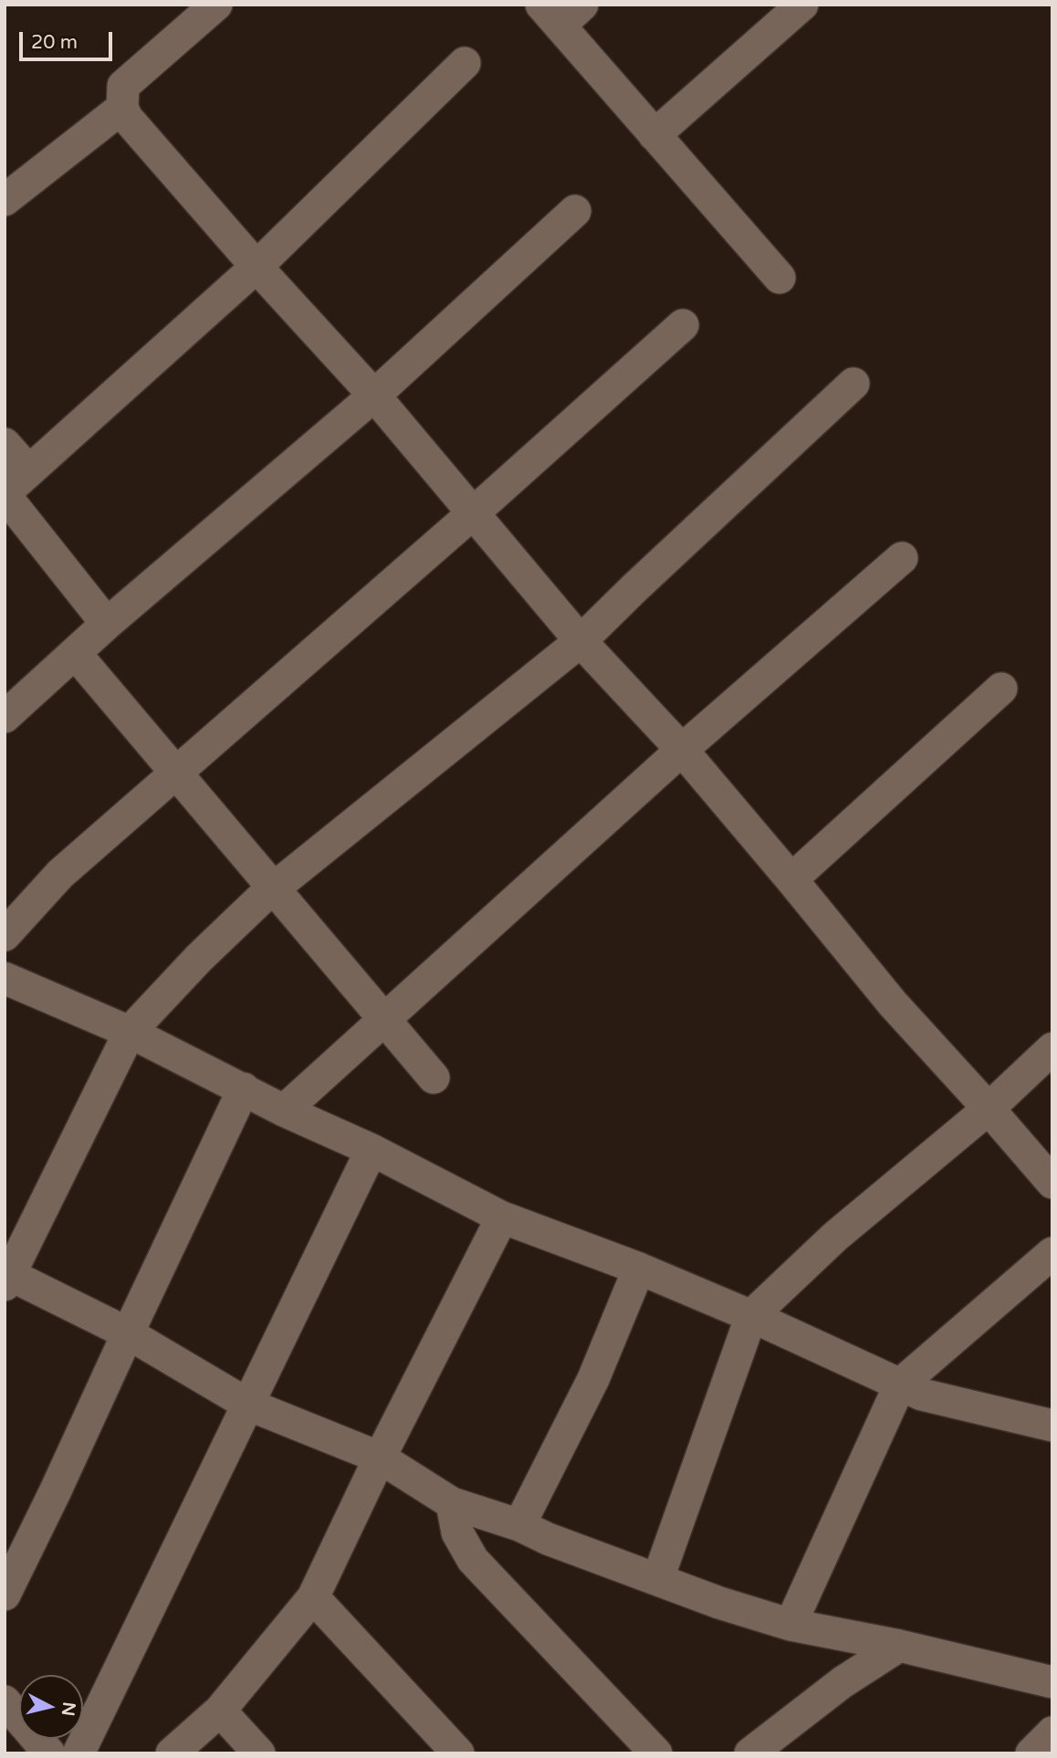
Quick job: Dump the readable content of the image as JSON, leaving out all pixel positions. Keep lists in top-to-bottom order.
{
  "scale_bar": "20 m",
  "north": "right"
}
